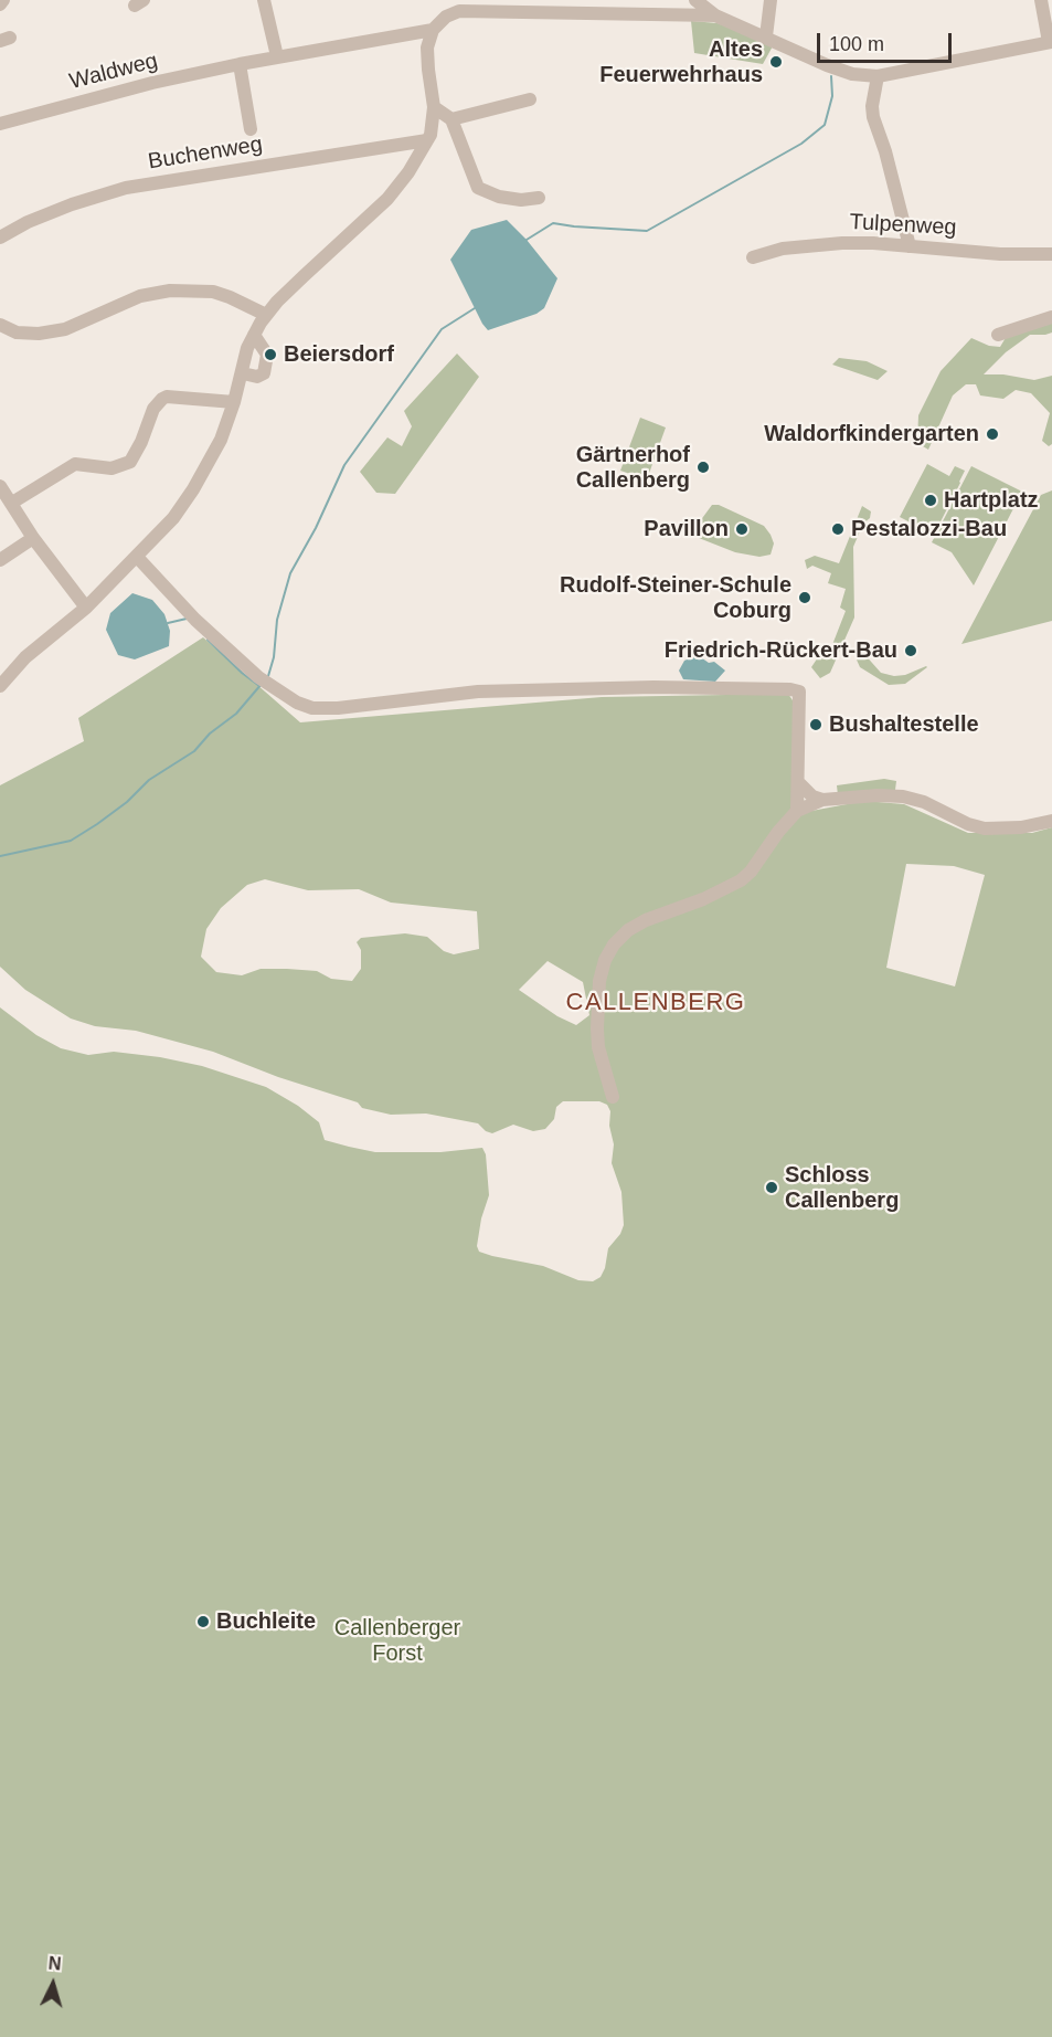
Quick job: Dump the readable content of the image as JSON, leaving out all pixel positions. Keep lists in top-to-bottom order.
{
  "streets": {
    "street": ["Waldweg", "Buchenweg", "Tulpenweg"]
  },
  "districts": ["CALLENBERG"],
  "parks": ["Callenberger Forst"],
  "places": [
    "Altes Feuerwehrhaus",
    "Beiersdorf",
    "Waldorfkindergarten",
    "Gärtnerhof Callenberg",
    "Hartplatz",
    "Pavillon",
    "Pestalozzi-Bau",
    "Rudolf-Steiner-Schule Coburg",
    "Friedrich-Rückert-Bau",
    "Bushaltestelle",
    "Schloss Callenberg",
    "Buchleite"
  ],
  "scale_bar": "100 m",
  "north": "top"
}
